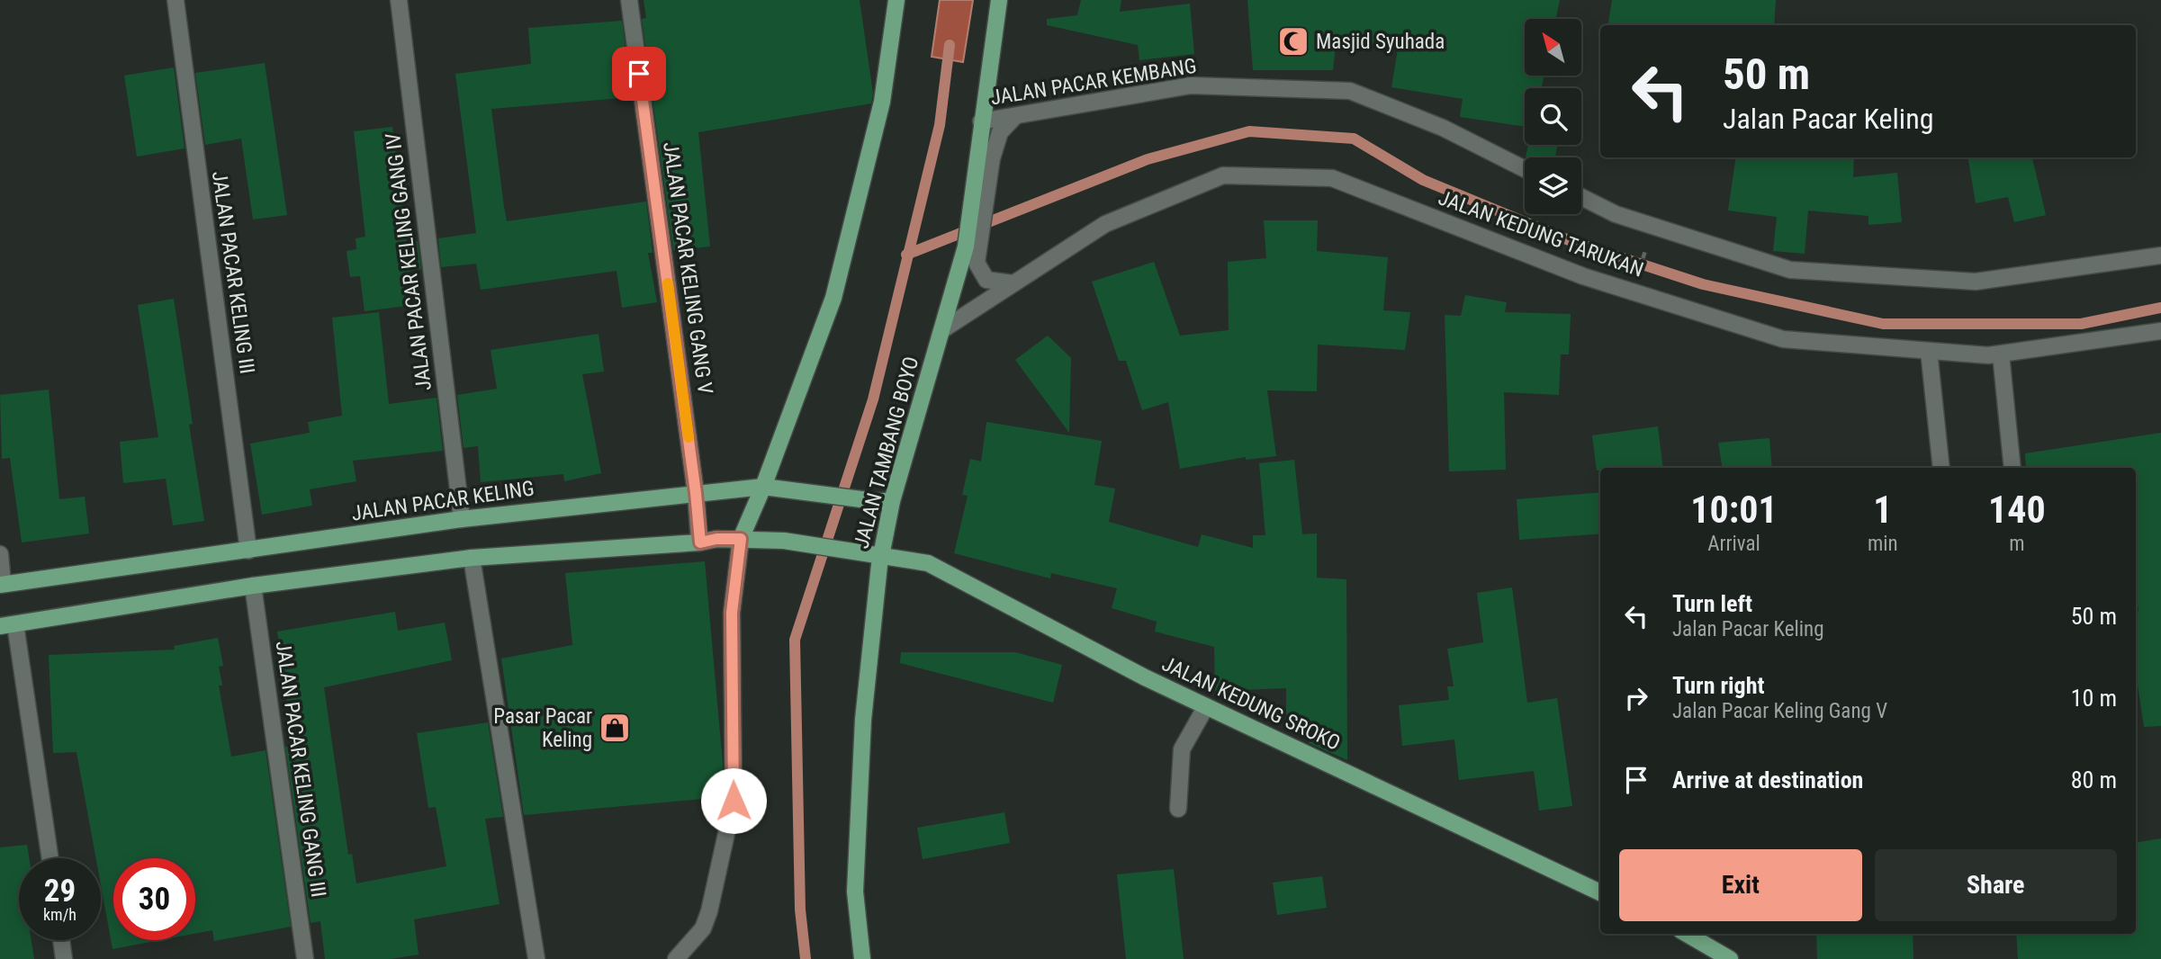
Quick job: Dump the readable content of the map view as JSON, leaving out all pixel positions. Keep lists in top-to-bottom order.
{
  "streets": {
    "main road": ["JALAN TAMBANG BOYO", "JALAN PACAR KELING", "JALAN KEDUNG SROKO"],
    "street": [
      "JALAN PACAR KEMBANG",
      "JALAN KEDUNG TARUKAN",
      "JALAN PACAR KELING GANG IV",
      "JALAN PACAR KELING GANG V",
      "JALAN PACAR KELING III",
      "JALAN PACAR KELING GANG III"
    ]
  },
  "crossings": [
    ["JALAN PACAR KEMBANG", "JALAN TAMBANG BOYO"],
    ["JALAN KEDUNG TARUKAN", "JALAN TAMBANG BOYO"],
    ["JALAN PACAR KELING GANG IV", "JALAN PACAR KELING"],
    ["JALAN PACAR KELING GANG V", "JALAN PACAR KELING"],
    ["JALAN PACAR KELING III", "JALAN PACAR KELING"],
    ["JALAN TAMBANG BOYO", "JALAN PACAR KELING"],
    ["JALAN TAMBANG BOYO", "JALAN KEDUNG SROKO"]
  ],
  "places": {
    "mosque": ["Masjid Syuhada"],
    "shop": ["Pasar Pacar Keling"]
  },
  "north": "top left",
  "page": {
    "turn": ["50 m", "Jalan Pacar Keling"],
    "eta": [
      "10:01",
      "Arrival",
      "1",
      "min",
      "140",
      "m"
    ],
    "list": [
      {
        "name": "Turn left",
        "note": "Jalan Pacar Keling",
        "value": "50 m"
      },
      {
        "name": "Turn right",
        "note": "Jalan Pacar Keling Gang V",
        "value": "10 m"
      },
      {
        "name": "Arrive at destination",
        "value": "80 m"
      }
    ],
    "buttons": ["Exit", "Share"],
    "speed": "29 km/h",
    "limit": "30"
  }
}
